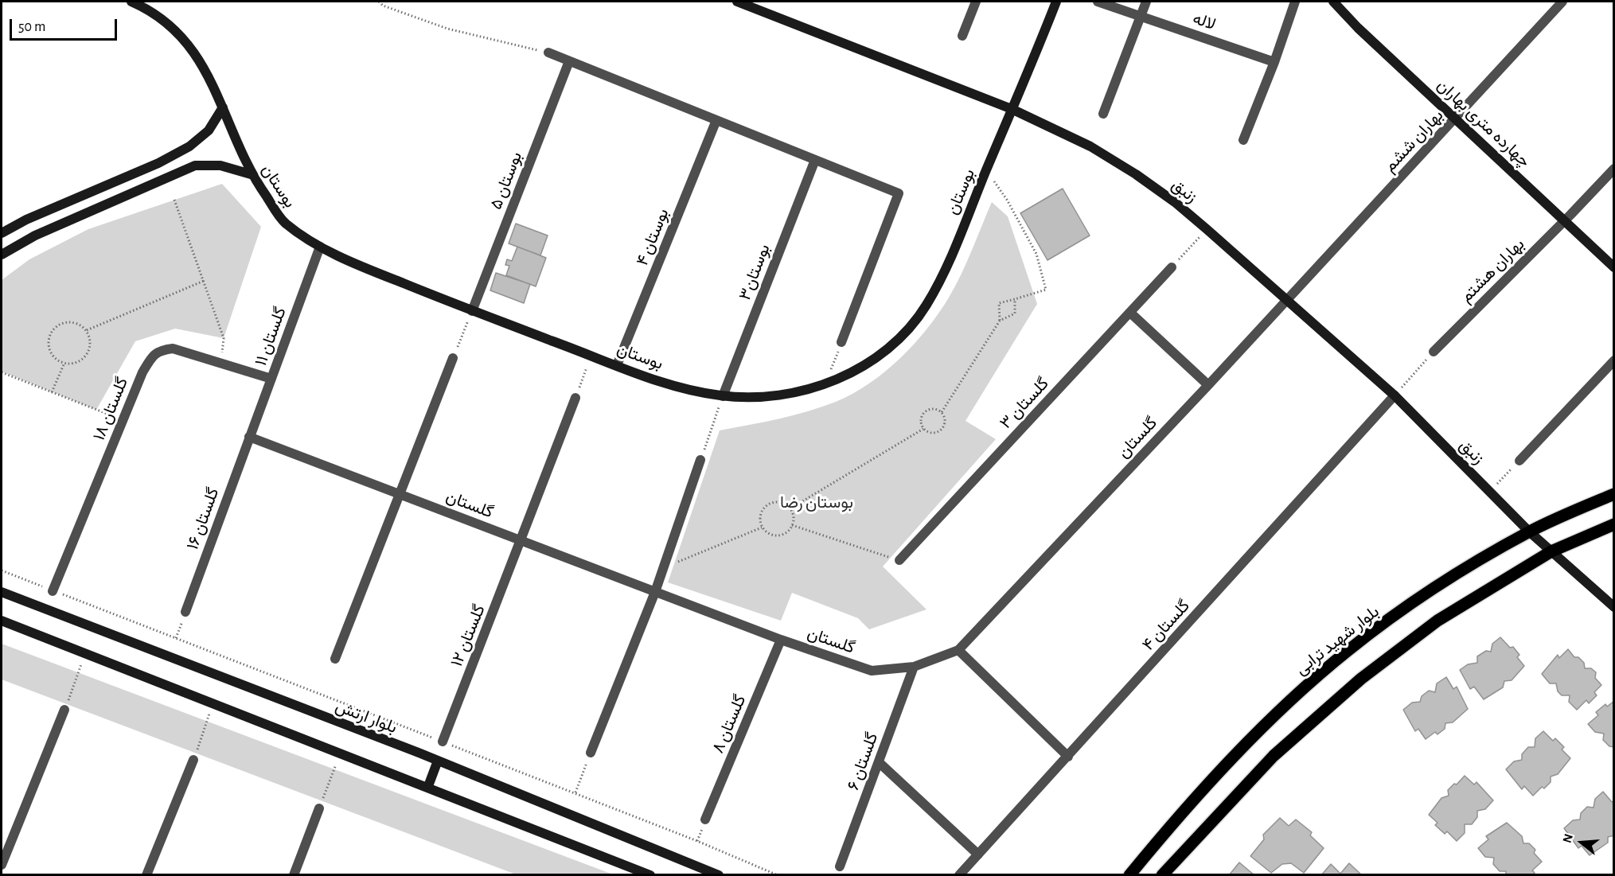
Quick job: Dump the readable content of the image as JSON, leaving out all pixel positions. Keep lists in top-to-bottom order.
{
  "streets": {
    "main road": ["بلوار شهید ترابی"],
    "street": [
      "لاله",
      "چهارده متری بهاران",
      "بهاران ششم",
      "بوستان ۵",
      "بوستان",
      "زنبق",
      "بوستان ۴",
      "بهاران هشتم",
      "بوستان۳",
      "گلستان ۱۱",
      "گلستان ۳",
      "گلستان ۱۸",
      "گلستان",
      "گلستان ۱۶",
      "گلستان ۴",
      "گلستان ۱۲",
      "بلوار ارتش",
      "گلستان ۸",
      "گلستان ۶"
    ]
  },
  "crossings": [
    ["چهارده متری بهاران", "بهاران ششم"],
    ["چهارده متری بهاران", "بهاران هشتم"],
    ["بهاران ششم", "زنبق"],
    ["بهاران ششم", "گلستان"],
    ["بوستان ۵", "بوستان"],
    ["بوستان", "زنبق"],
    ["بوستان", "بوستان ۴"],
    ["بوستان", "بوستان۳"],
    ["بوستان", "گلستان ۱۱"],
    ["زنبق", "گلستان"],
    ["زنبق", "گلستان ۴"],
    ["زنبق", "بلوار شهید ترابی"],
    ["گلستان ۱۱", "گلستان ۱۸"],
    ["گلستان ۱۱", "گلستان"],
    ["گلستان ۱۱", "گلستان ۱۶"],
    ["گلستان", "گلستان ۱۶"],
    ["گلستان", "گلستان ۱۲"],
    ["گلستان", "گلستان ۸"],
    ["گلستان", "گلستان ۶"]
  ],
  "parks": ["بوستان رضا"],
  "scale_bar": "50 m",
  "north": "left"
}
